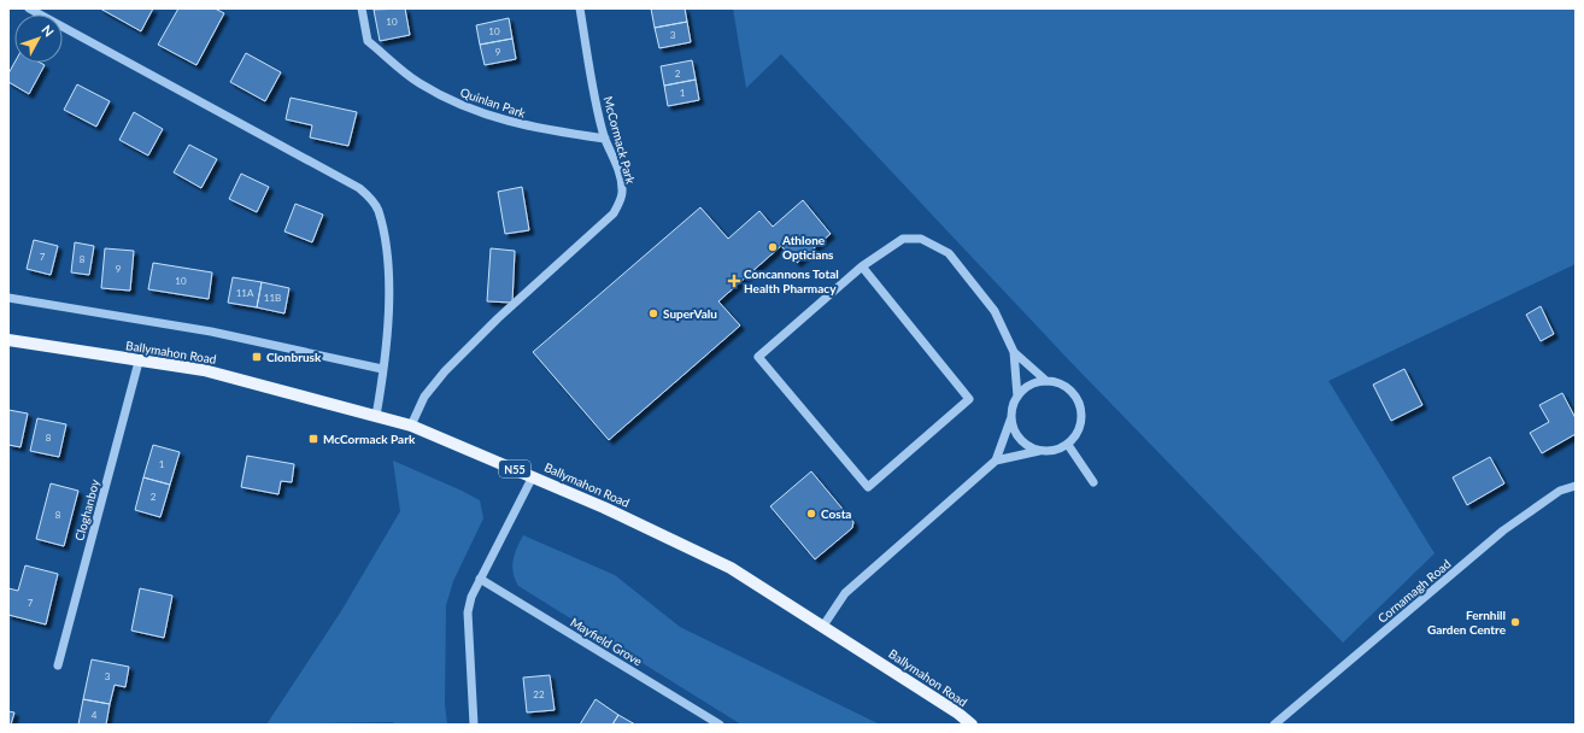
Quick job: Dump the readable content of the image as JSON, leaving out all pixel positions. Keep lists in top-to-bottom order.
{
  "streets": {
    "main road": ["Ballymahon Road", "N55"],
    "street": [
      "Quinlan Park",
      "McCormack Park",
      "Cloghanboy",
      "Cornamagh Road",
      "Mayfield Grove"
    ]
  },
  "crossings": [
    ["Quinlan Park", "McCormack Park"],
    ["McCormack Park", "Ballymahon Road"],
    ["Ballymahon Road", "Cloghanboy"]
  ],
  "places": {
    "other": [
      "Athlone Opticians",
      "SuperValu",
      "Costa",
      "Fernhill Garden Centre"
    ],
    "health": ["Concannons Total Health Pharmacy"],
    "transit": ["Clonbrusk", "McCormack Park"]
  },
  "house_numbers": [
    "10",
    "10",
    "3",
    "9",
    "2",
    "1",
    "7",
    "8",
    "9",
    "10",
    "11A",
    "11B",
    "8",
    "1",
    "2",
    "8",
    "7",
    "3",
    "22",
    "4"
  ],
  "north": "top right"
}
